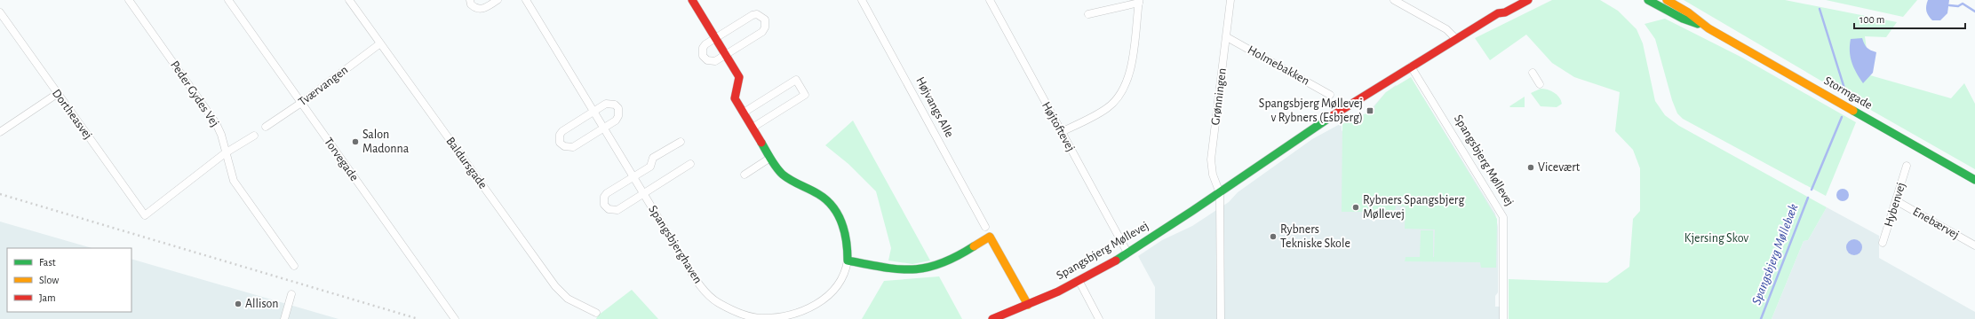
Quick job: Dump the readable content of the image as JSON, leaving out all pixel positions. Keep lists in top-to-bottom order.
{
  "streets": {
    "street": [
      "Holmebakken",
      "Tværvangen",
      "Stormgade",
      "Peder Gydes Vej",
      "Grønningen",
      "Højvangs Alle",
      "Dortheasvej",
      "Højtoftevej",
      "Torvegade",
      "Spangsbjerg Møllevej",
      "Baldursgade",
      "Hybenvej",
      "Enebærvej",
      "Spangsbjerghaven"
    ]
  },
  "crossings": [
    ["Holmebakken", "Grønningen"],
    ["Tværvangen", "Torvegade"],
    ["Tværvangen", "Baldursgade"],
    ["Peder Gydes Vej", "Dortheasvej"],
    ["Grønningen", "Spangsbjerg Møllevej"],
    ["Højtoftevej", "Spangsbjerg Møllevej"],
    ["Hybenvej", "Enebærvej"]
  ],
  "water": ["Spangsbjerg Møllebæk"],
  "parks": ["Kjersing Skov"],
  "places": {
    "transit": ["Spangsbjerg Møllevej v Rybners (Esbjerg)"],
    "other": [
      "Salon Madonna",
      "Vicevært",
      "Rybners Spangsbjerg Møllevej",
      "Rybners Tekniske Skole",
      "Allison"
    ]
  },
  "legend": ["Fast", "Slow", "Jam"],
  "scale_bar": "100 m"
}
